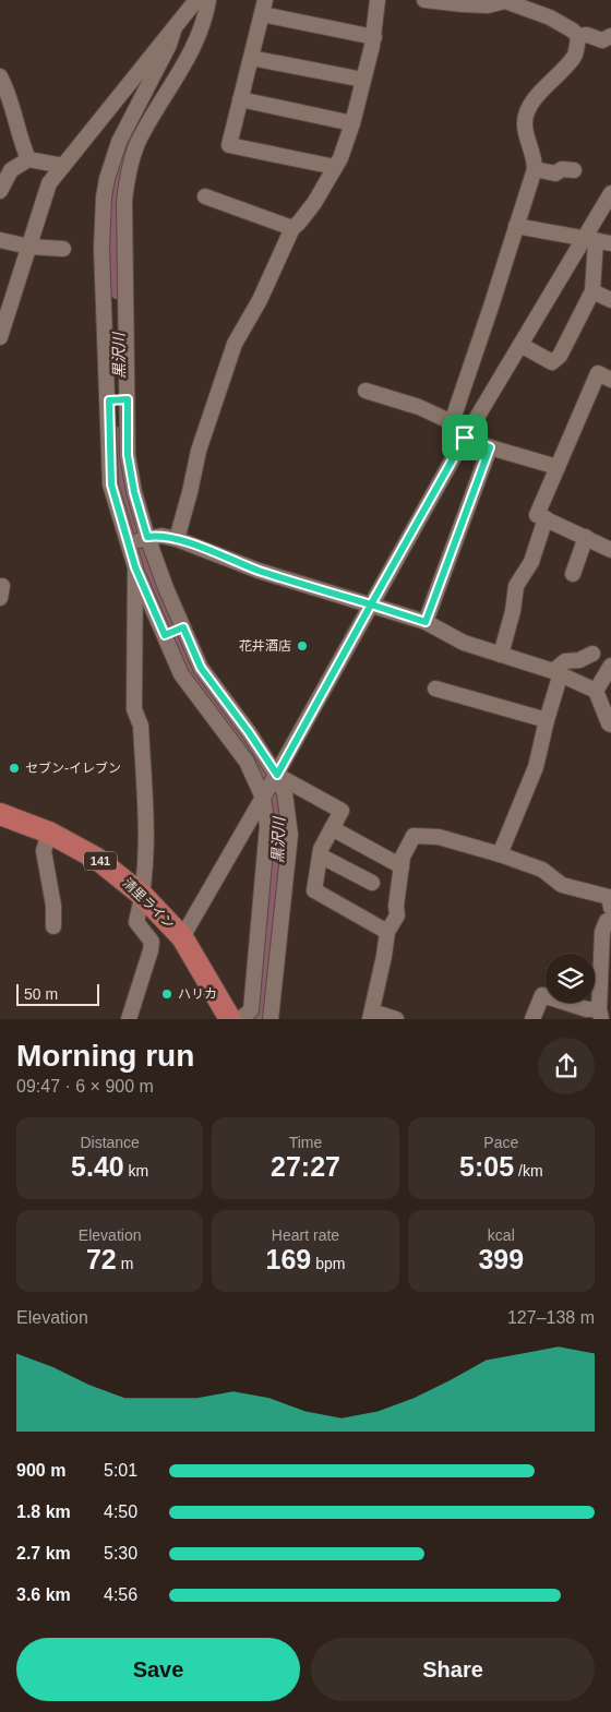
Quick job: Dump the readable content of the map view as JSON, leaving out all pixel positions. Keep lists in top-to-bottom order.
{
  "streets": {
    "highway": ["141", "清里ライン"]
  },
  "water": ["黒沢川"],
  "places": ["花井酒店", "セブン-イレブン", "ハリカ"],
  "scale_bar": "50 m",
  "page": {
    "scale": "50 m",
    "heading": ["Morning run", "09:47 · 6 × 900 m"],
    "stats": [
      ["Distance", "5.40 km"],
      ["Time", "27:27"],
      ["Pace", "5:05 /km"],
      ["Elevation", "72 m"],
      ["Heart rate", "169 bpm"],
      ["kcal", "399"]
    ],
    "chart": ["Elevation", "127–138 m"],
    "list": [
      {
        "name": "900 m",
        "note": "5:01"
      },
      {
        "name": "1.8 km",
        "note": "4:50"
      },
      {
        "name": "2.7 km",
        "note": "5:30"
      },
      {
        "name": "3.6 km",
        "note": "4:56"
      }
    ],
    "buttons": ["Save", "Share"]
  }
}
